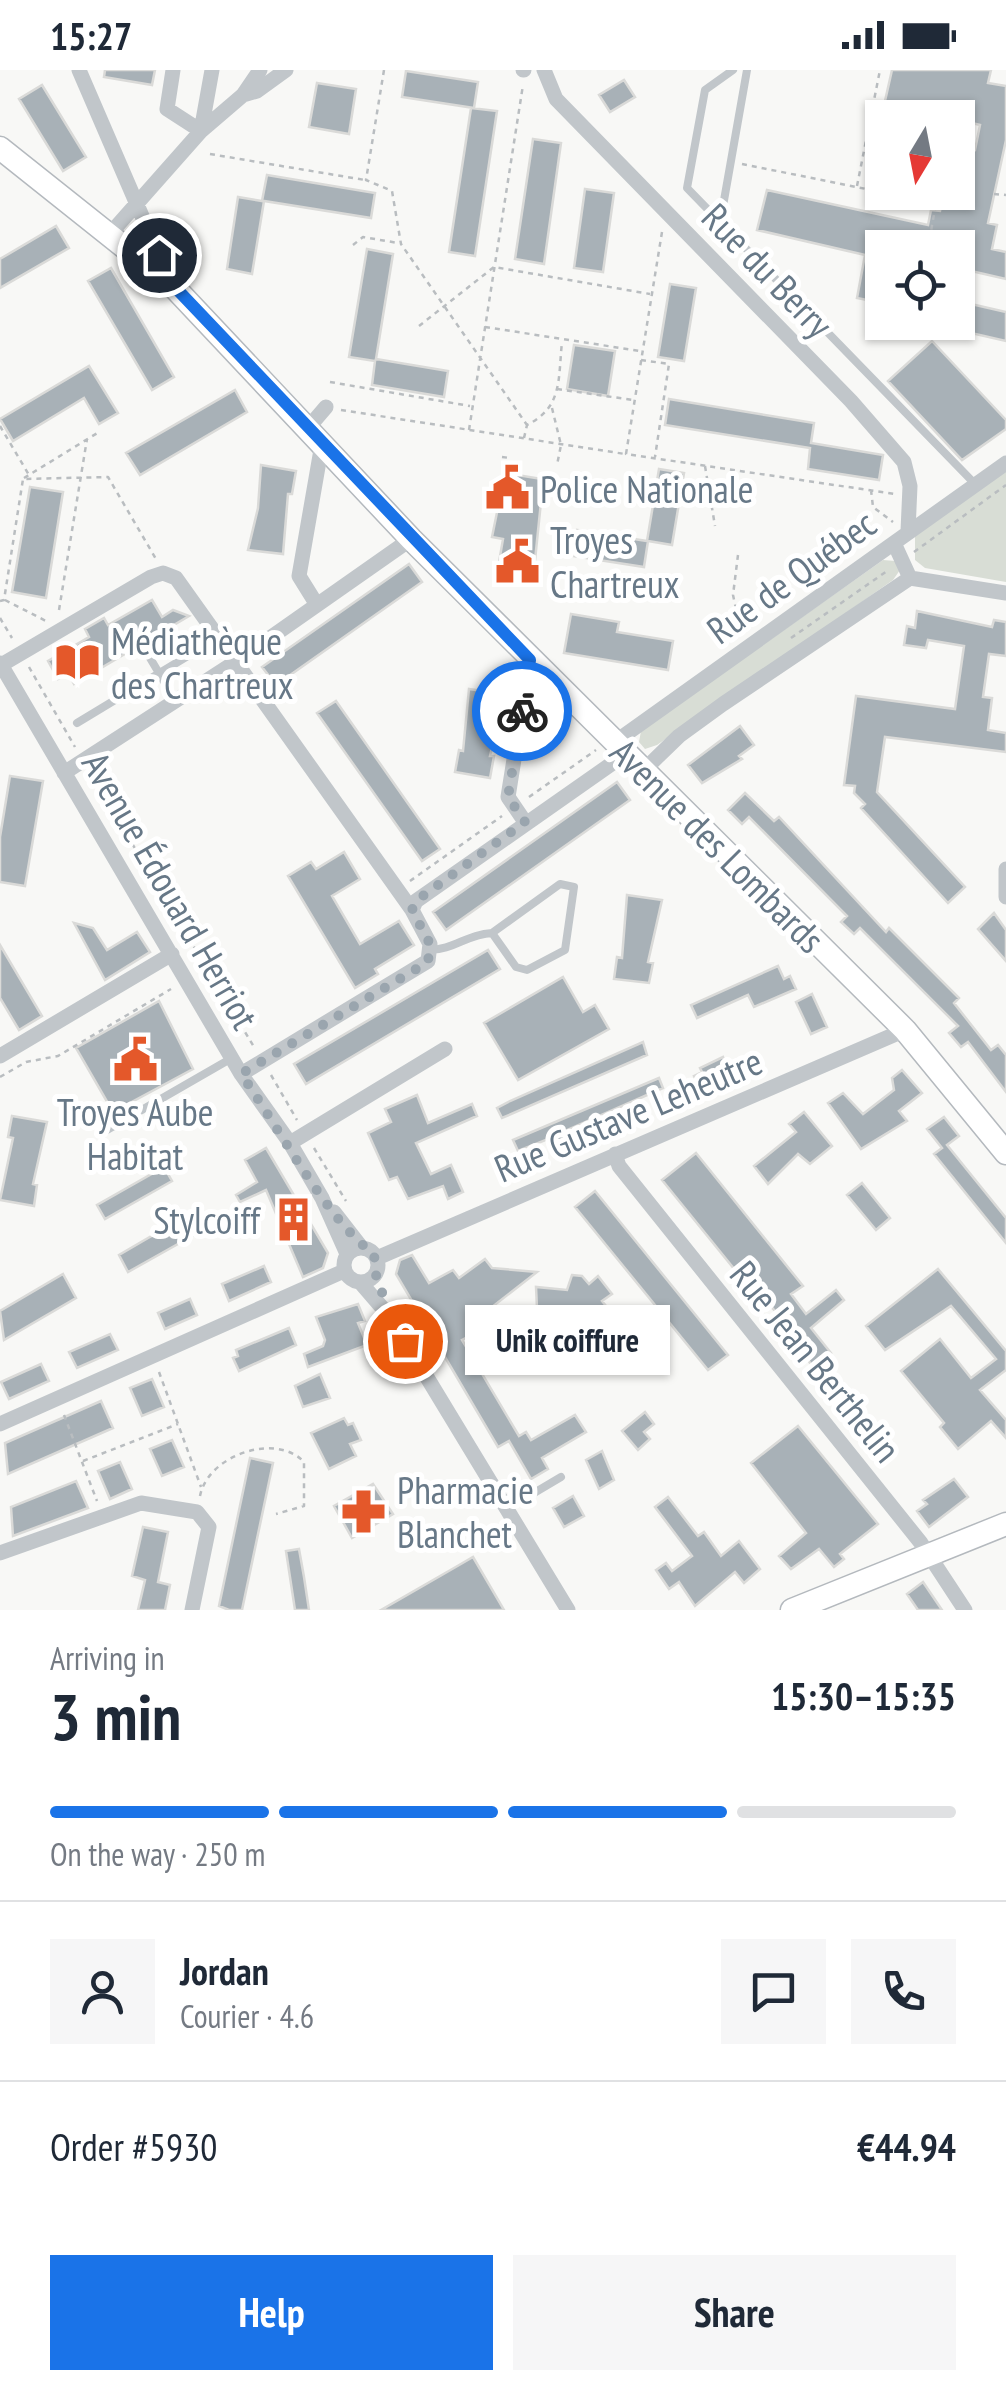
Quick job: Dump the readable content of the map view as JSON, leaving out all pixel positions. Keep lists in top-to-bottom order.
{
  "streets": {
    "street": [
      "Rue du Berry",
      "Rue de Québec",
      "Avenue des Lombards",
      "Avenue Édouard Herriot",
      "Rue Gustave Leheutre",
      "Rue Jean Berthelin"
    ]
  },
  "crossings": [
    ["Rue du Berry", "Rue de Québec"],
    ["Rue de Québec", "Avenue des Lombards"],
    ["Avenue des Lombards", "Rue Gustave Leheutre"],
    ["Rue Gustave Leheutre", "Rue Jean Berthelin"]
  ],
  "places": {
    "public building": ["Police Nationale", "Troyes Chartreux", "Troyes Aube Habitat"],
    "library": ["Médiathèque des Chartreux"],
    "building": ["Stylcoiff"],
    "other": ["Unik coiffure"],
    "pharmacy": ["Pharmacie Blanchet"]
  },
  "north": "bottom",
  "page": {
    "status": "15:27",
    "bubble": "Unik coiffure",
    "heading": ["3 min", "Arriving in", "15:30–15:35"],
    "panel": [
      "Jordan",
      "Courier · 4.6",
      "Order #5930",
      "€44.94"
    ],
    "bar": "On the way · 250 m",
    "buttons": ["Help", "Share"]
  }
}
